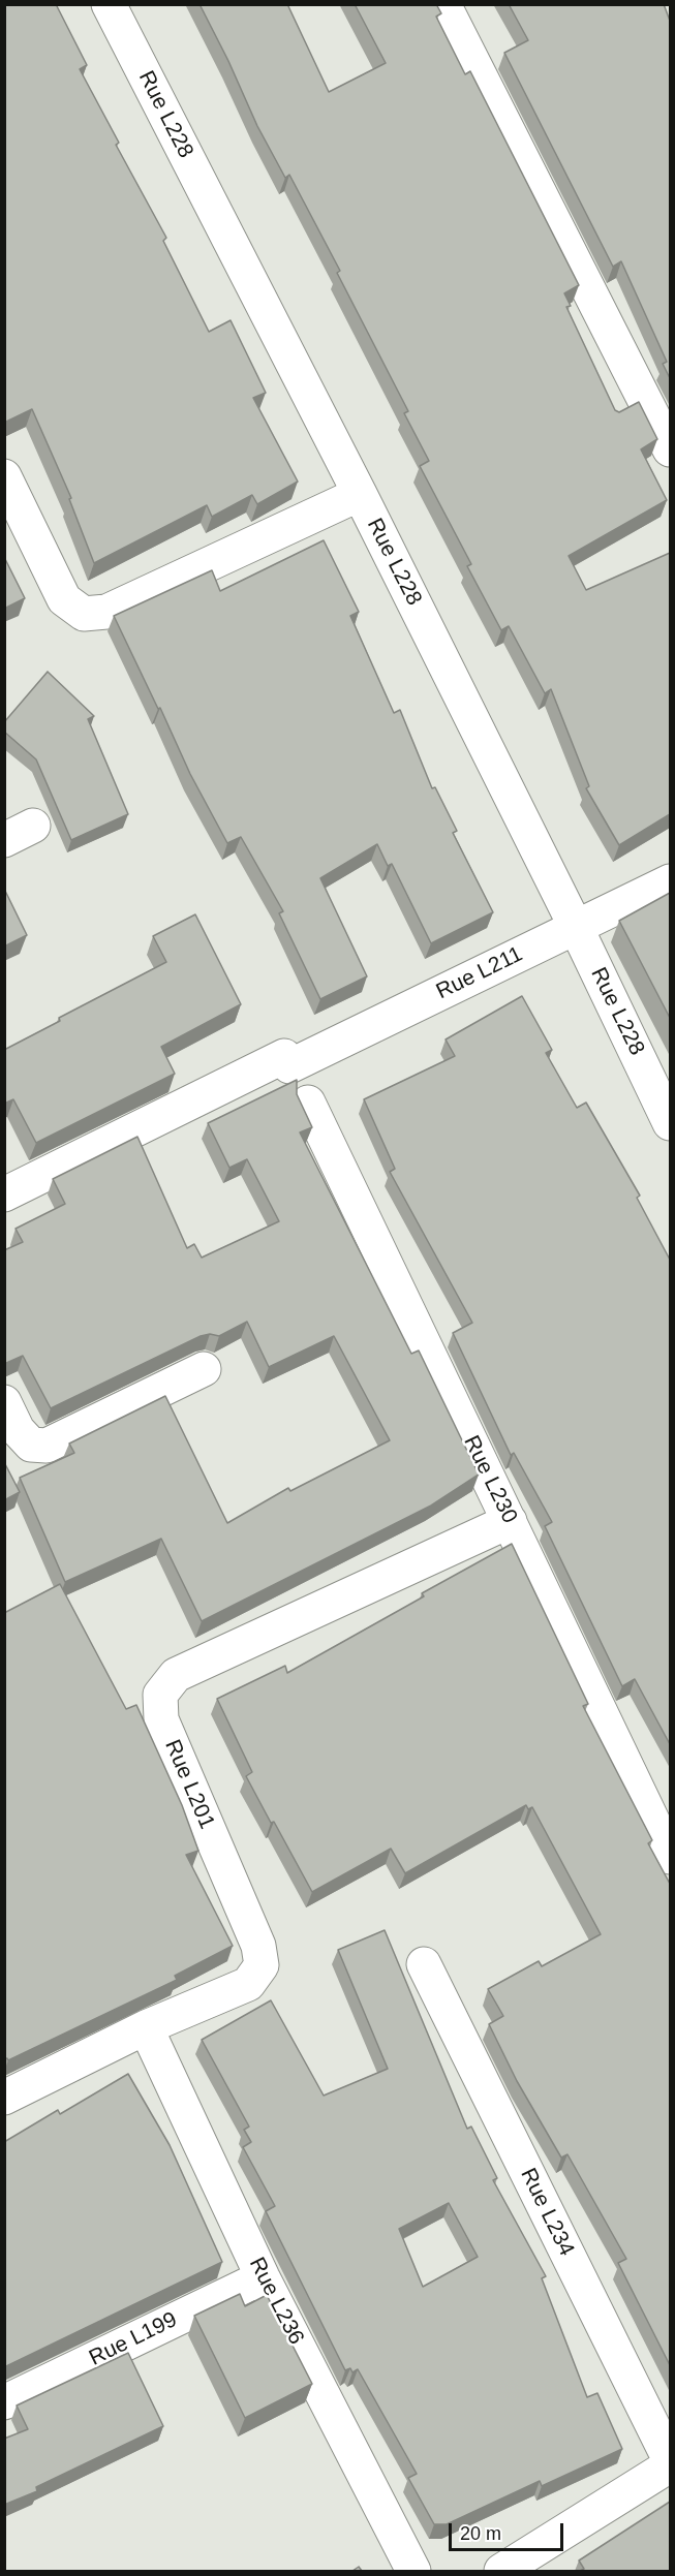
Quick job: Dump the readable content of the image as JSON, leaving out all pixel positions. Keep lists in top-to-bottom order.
{
  "streets": {
    "street": [
      "Rue L228",
      "Rue L211",
      "Rue L230",
      "Rue L201",
      "Rue L234",
      "Rue L236",
      "Rue L199"
    ]
  },
  "crossings": [
    ["Rue L228", "Rue L211"],
    ["Rue L230", "Rue L201"],
    ["Rue L201", "Rue L236"],
    ["Rue L236", "Rue L199"]
  ],
  "scale_bar": "20 m"
}
